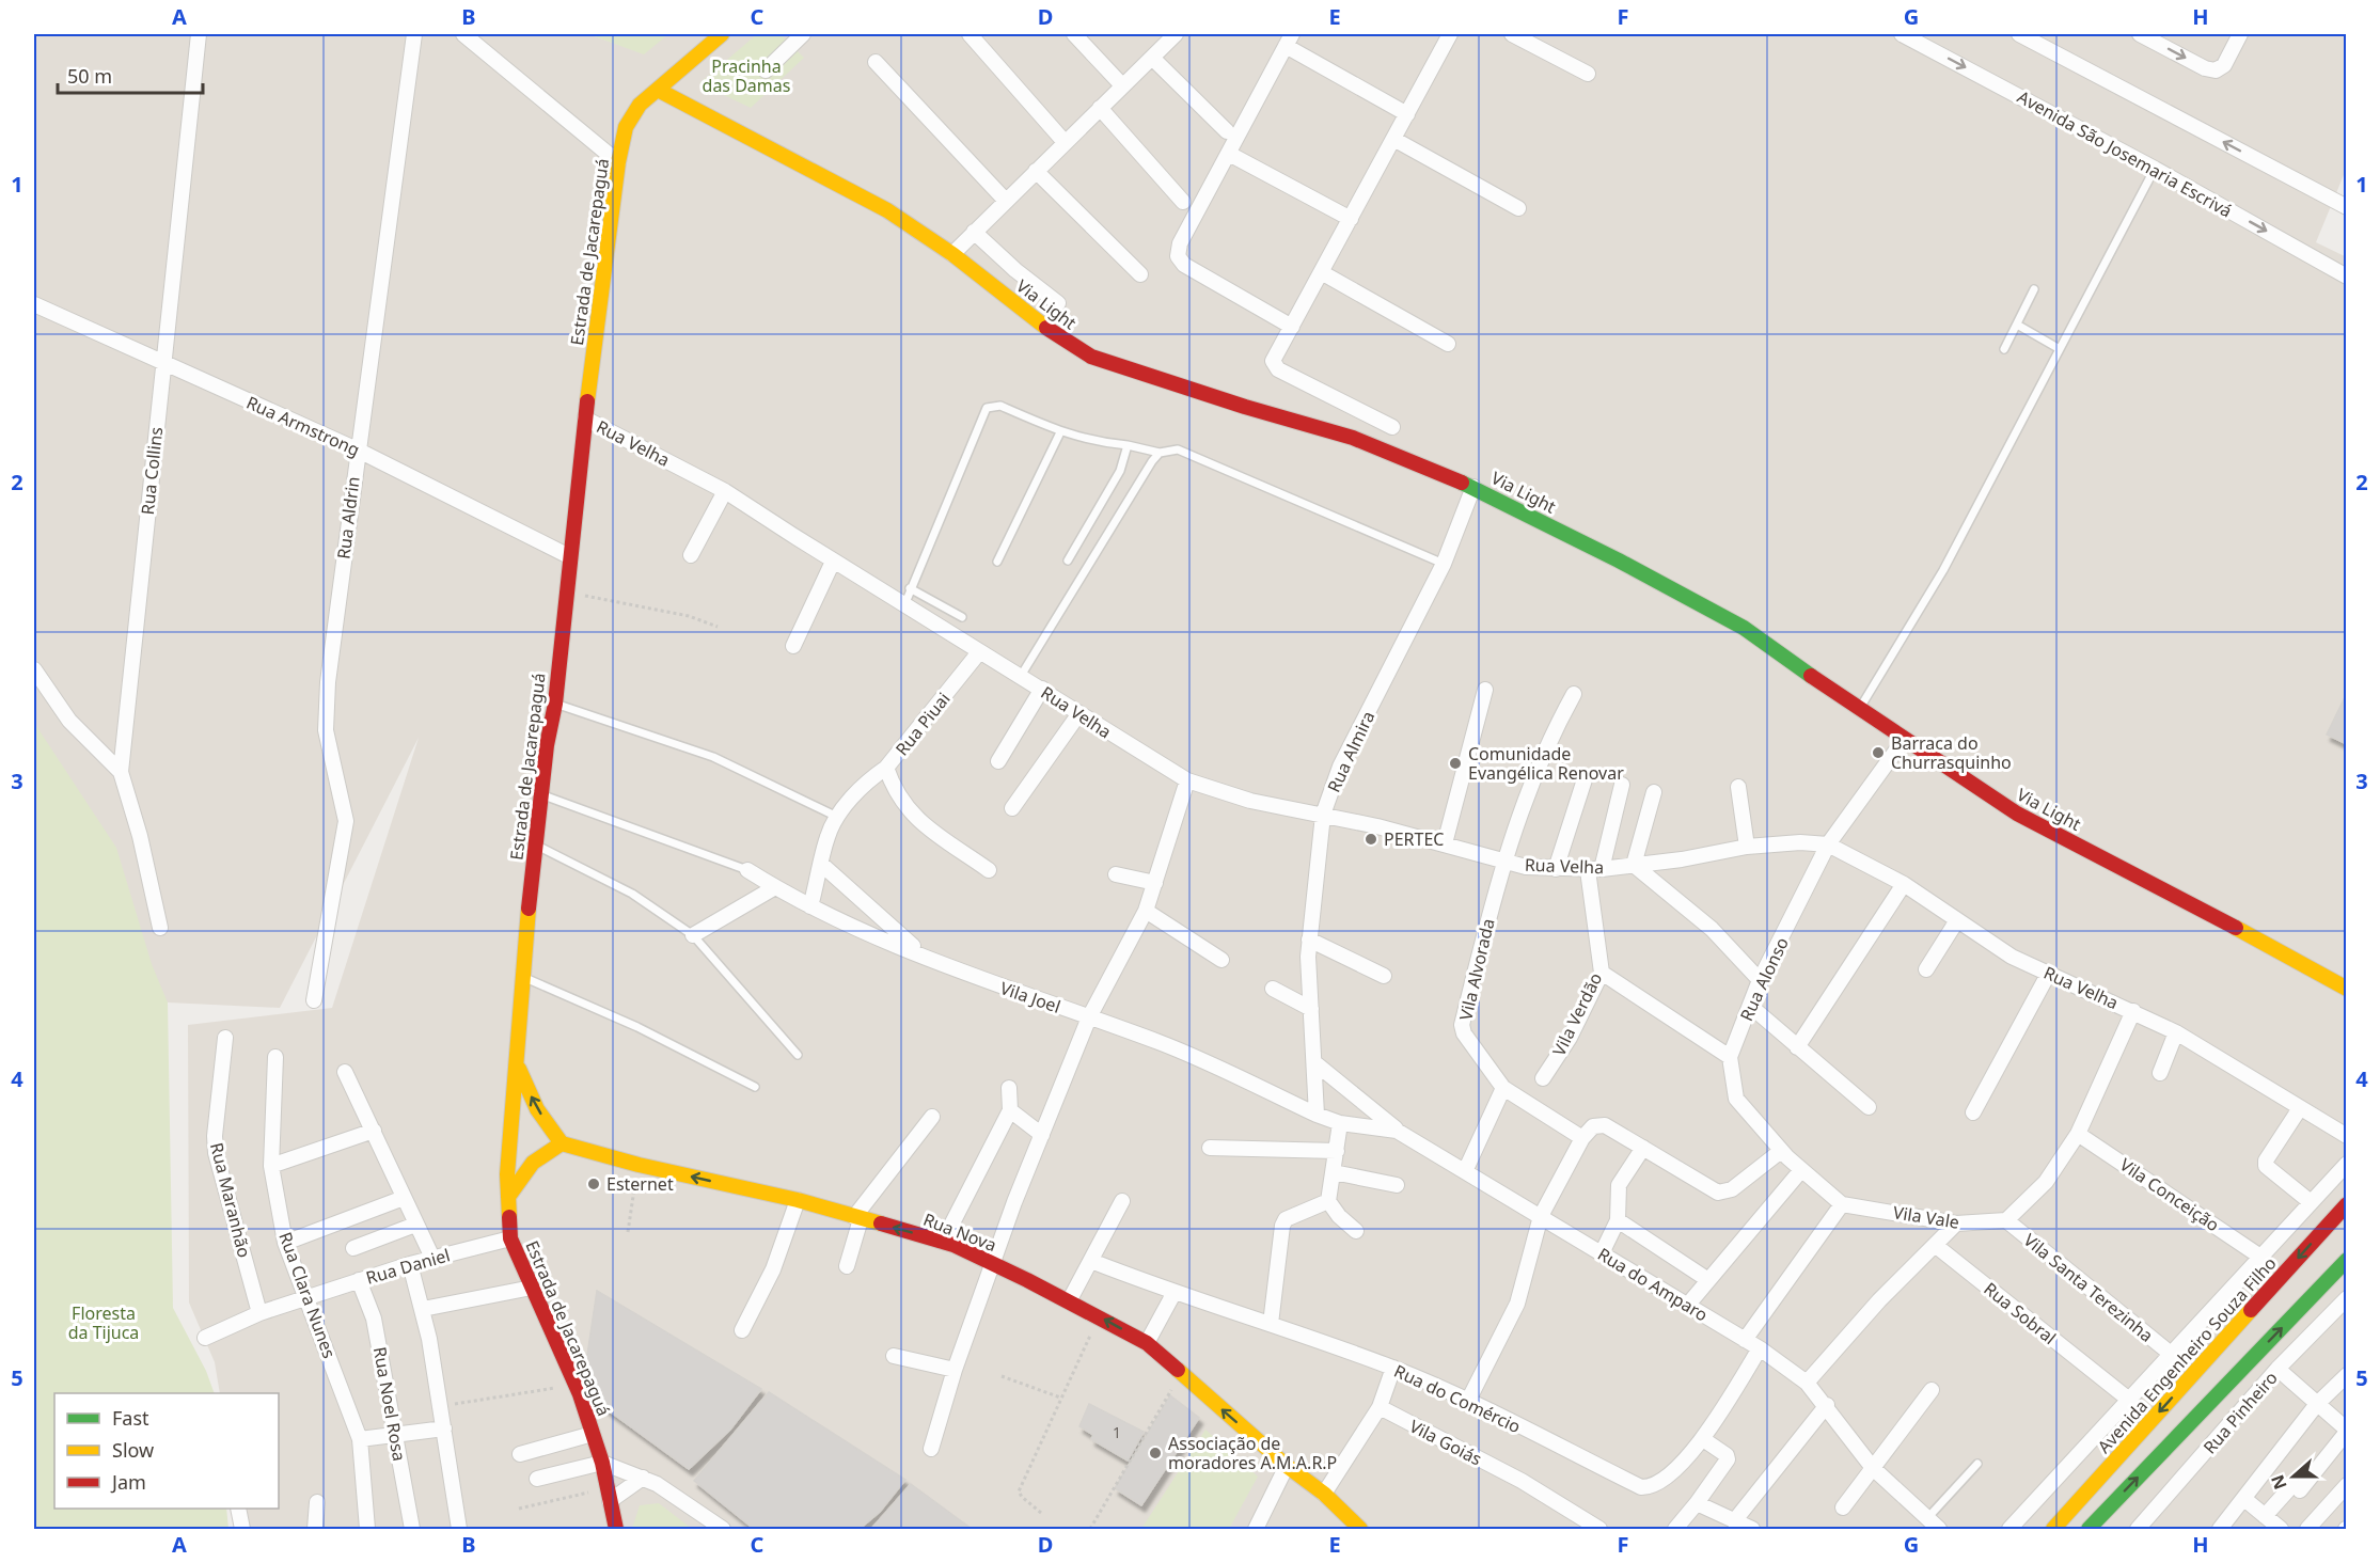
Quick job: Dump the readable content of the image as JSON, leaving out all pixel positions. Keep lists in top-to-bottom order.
{
  "streets": {
    "street": [
      "Avenida São Josemaria Escrivá",
      "Estrada de Jacarepaguá",
      "Via Light",
      "Rua Armstrong",
      "Rua Velha",
      "Rua Collins",
      "Rua Aldrin",
      "Rua Piuai",
      "Rua Almira",
      "Vila Alvorada",
      "Rua Alonso",
      "Vila Joel",
      "Vila Verdão",
      "Vila Conceição",
      "Rua Maranhão",
      "Vila Vale",
      "Rua Nova",
      "Rua Daniel",
      "Rua do Amparo",
      "Vila Santa Terezinha",
      "Rua Clara Nunes",
      "Rua Sobral",
      "Avenida Engenheiro Souza Filho",
      "Rua do Comércio",
      "Rua Noel Rosa",
      "Rua Pinheiro",
      "Vila Goiás"
    ]
  },
  "crossings": [
    ["Estrada de Jacarepaguá", "Via Light"],
    ["Estrada de Jacarepaguá", "Rua Armstrong"],
    ["Estrada de Jacarepaguá", "Rua Velha"],
    ["Estrada de Jacarepaguá", "Rua Daniel"],
    ["Via Light", "Rua Almira"],
    ["Via Light", "Rua Alonso"],
    ["Rua Armstrong", "Rua Collins"],
    ["Rua Armstrong", "Rua Aldrin"],
    ["Rua Velha", "Rua Piuai"],
    ["Rua Velha", "Rua Almira"],
    ["Rua Velha", "Vila Alvorada"],
    ["Rua Velha", "Rua Alonso"],
    ["Rua Velha", "Vila Verdão"],
    ["Rua Almira", "Vila Joel"],
    ["Rua Almira", "Rua do Amparo"],
    ["Vila Joel", "Rua do Amparo"],
    ["Vila Vale", "Vila Santa Terezinha"],
    ["Rua Daniel", "Rua Clara Nunes"],
    ["Rua Daniel", "Rua Noel Rosa"],
    ["Rua do Amparo", "Rua do Comércio"]
  ],
  "one_way": ["Rua Nova"],
  "parks": ["Pracinha das Damas", "Floresta da Tijuca"],
  "places": [
    "Barraca do Churrasquinho",
    "Comunidade Evangélica Renovar",
    "PERTEC",
    "Esternet",
    "Associação de moradores A.M.A.R.P"
  ],
  "house_numbers": ["1"],
  "legend": ["Fast", "Slow", "Jam"],
  "scale_bar": "50 m",
  "north": "left",
  "grid": {
    "columns": [
      "A",
      "B",
      "C",
      "D",
      "E",
      "F",
      "G",
      "H"
    ],
    "rows": [
      "1",
      "2",
      "3",
      "4",
      "5"
    ]
  }
}
